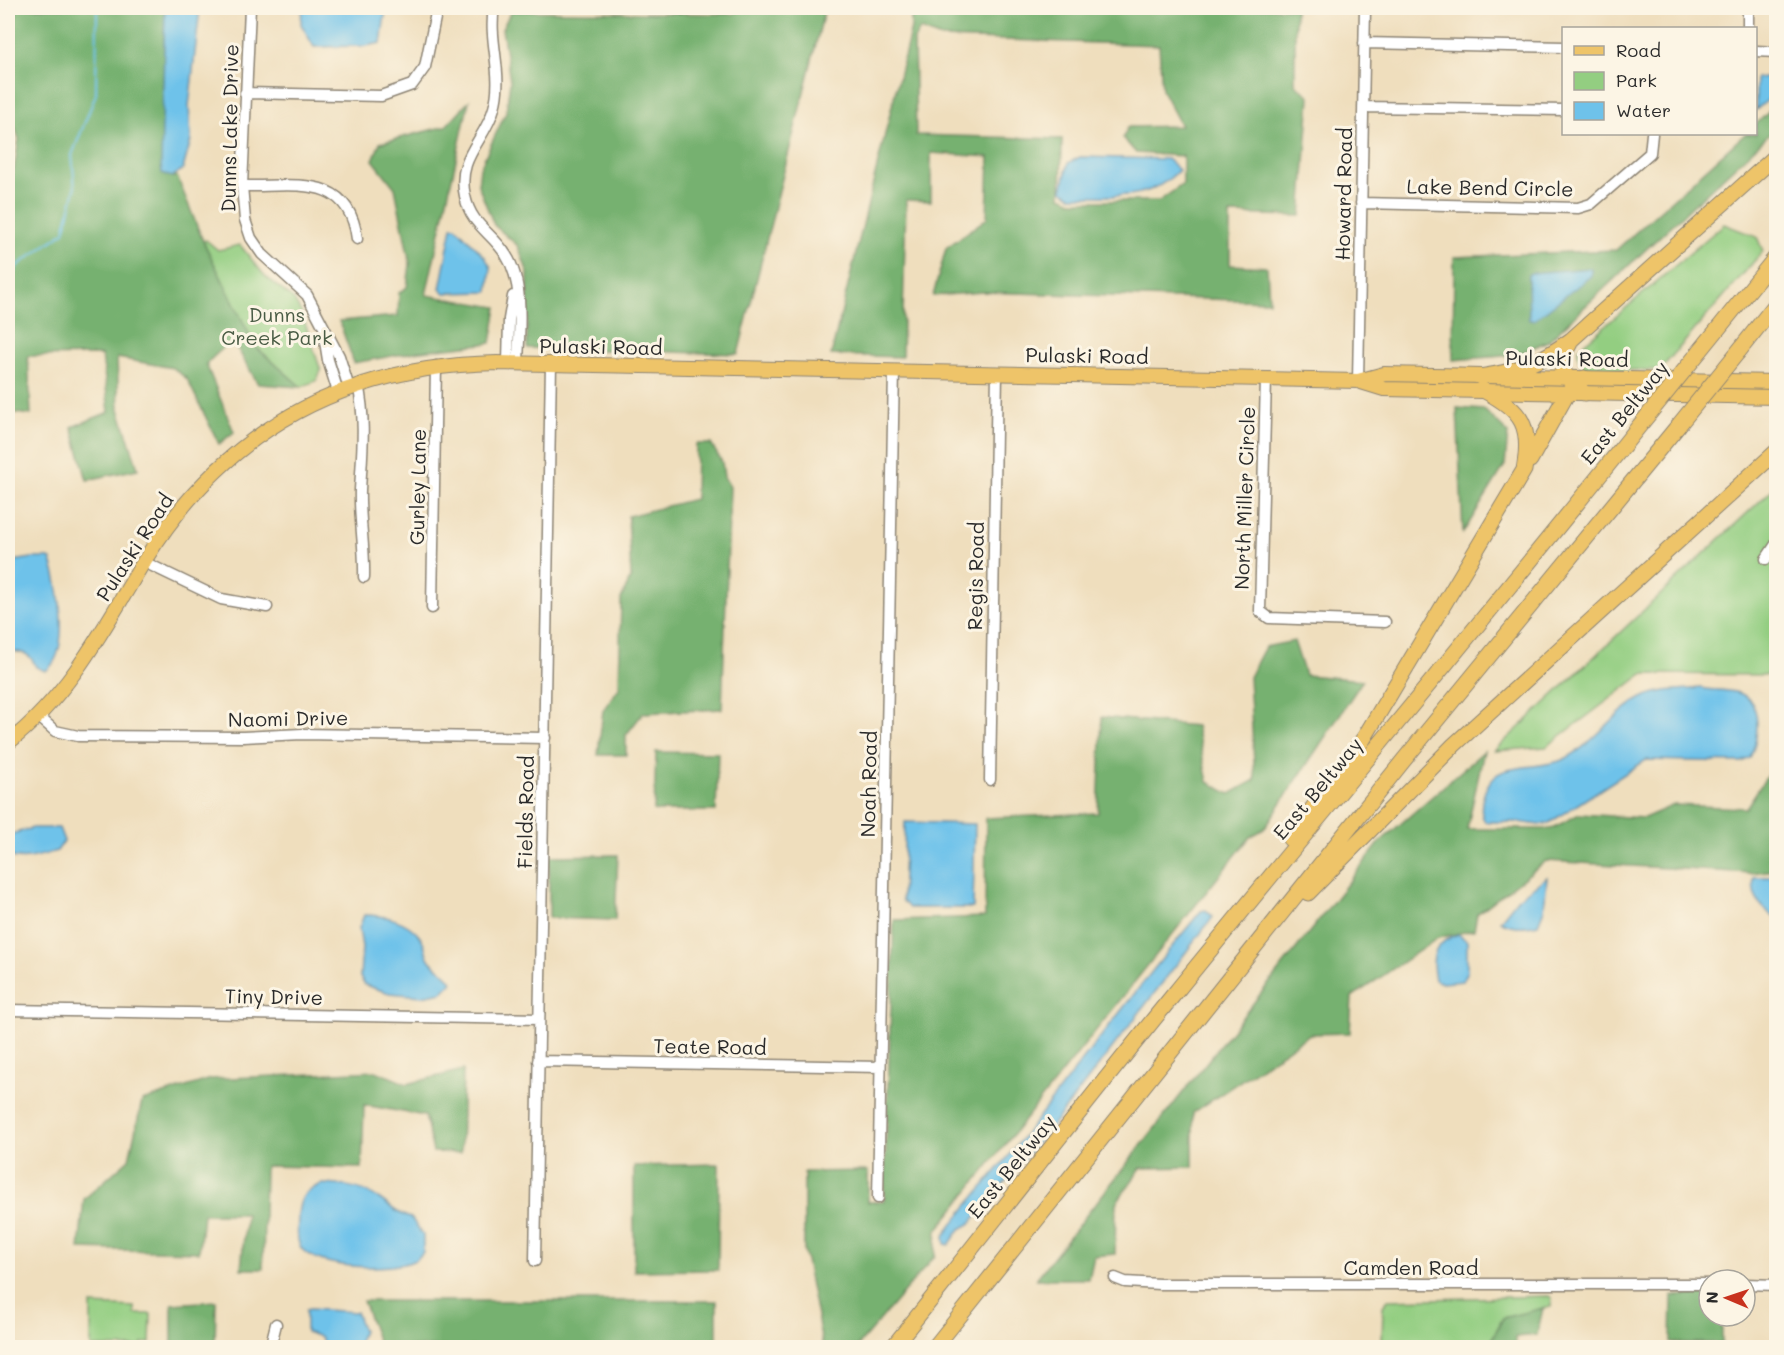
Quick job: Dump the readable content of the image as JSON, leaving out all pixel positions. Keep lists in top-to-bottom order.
{
  "streets": {
    "highway": ["East Beltway"],
    "main road": ["Pulaski Road"],
    "street": [
      "Dunns Lake Drive",
      "Lake Bend Circle",
      "Howard Road",
      "Gurley Lane",
      "North Miller Circle",
      "Regis Road",
      "Naomi Drive",
      "Noah Road",
      "Fields Road",
      "Tiny Drive",
      "Teate Road",
      "Camden Road"
    ]
  },
  "crossings": [
    ["Dunns Lake Drive", "Pulaski Road"],
    ["Lake Bend Circle", "Howard Road"],
    ["Howard Road", "Pulaski Road"],
    ["Pulaski Road", "Gurley Lane"],
    ["Pulaski Road", "North Miller Circle"],
    ["Pulaski Road", "Regis Road"],
    ["Pulaski Road", "Naomi Drive"],
    ["Pulaski Road", "Noah Road"],
    ["Pulaski Road", "Fields Road"],
    ["Naomi Drive", "Fields Road"],
    ["Noah Road", "Teate Road"],
    ["Fields Road", "Tiny Drive"],
    ["Fields Road", "Teate Road"]
  ],
  "parks": ["Dunns Creek Park"],
  "legend": ["Road", "Park", "Water"],
  "north": "left"
}
